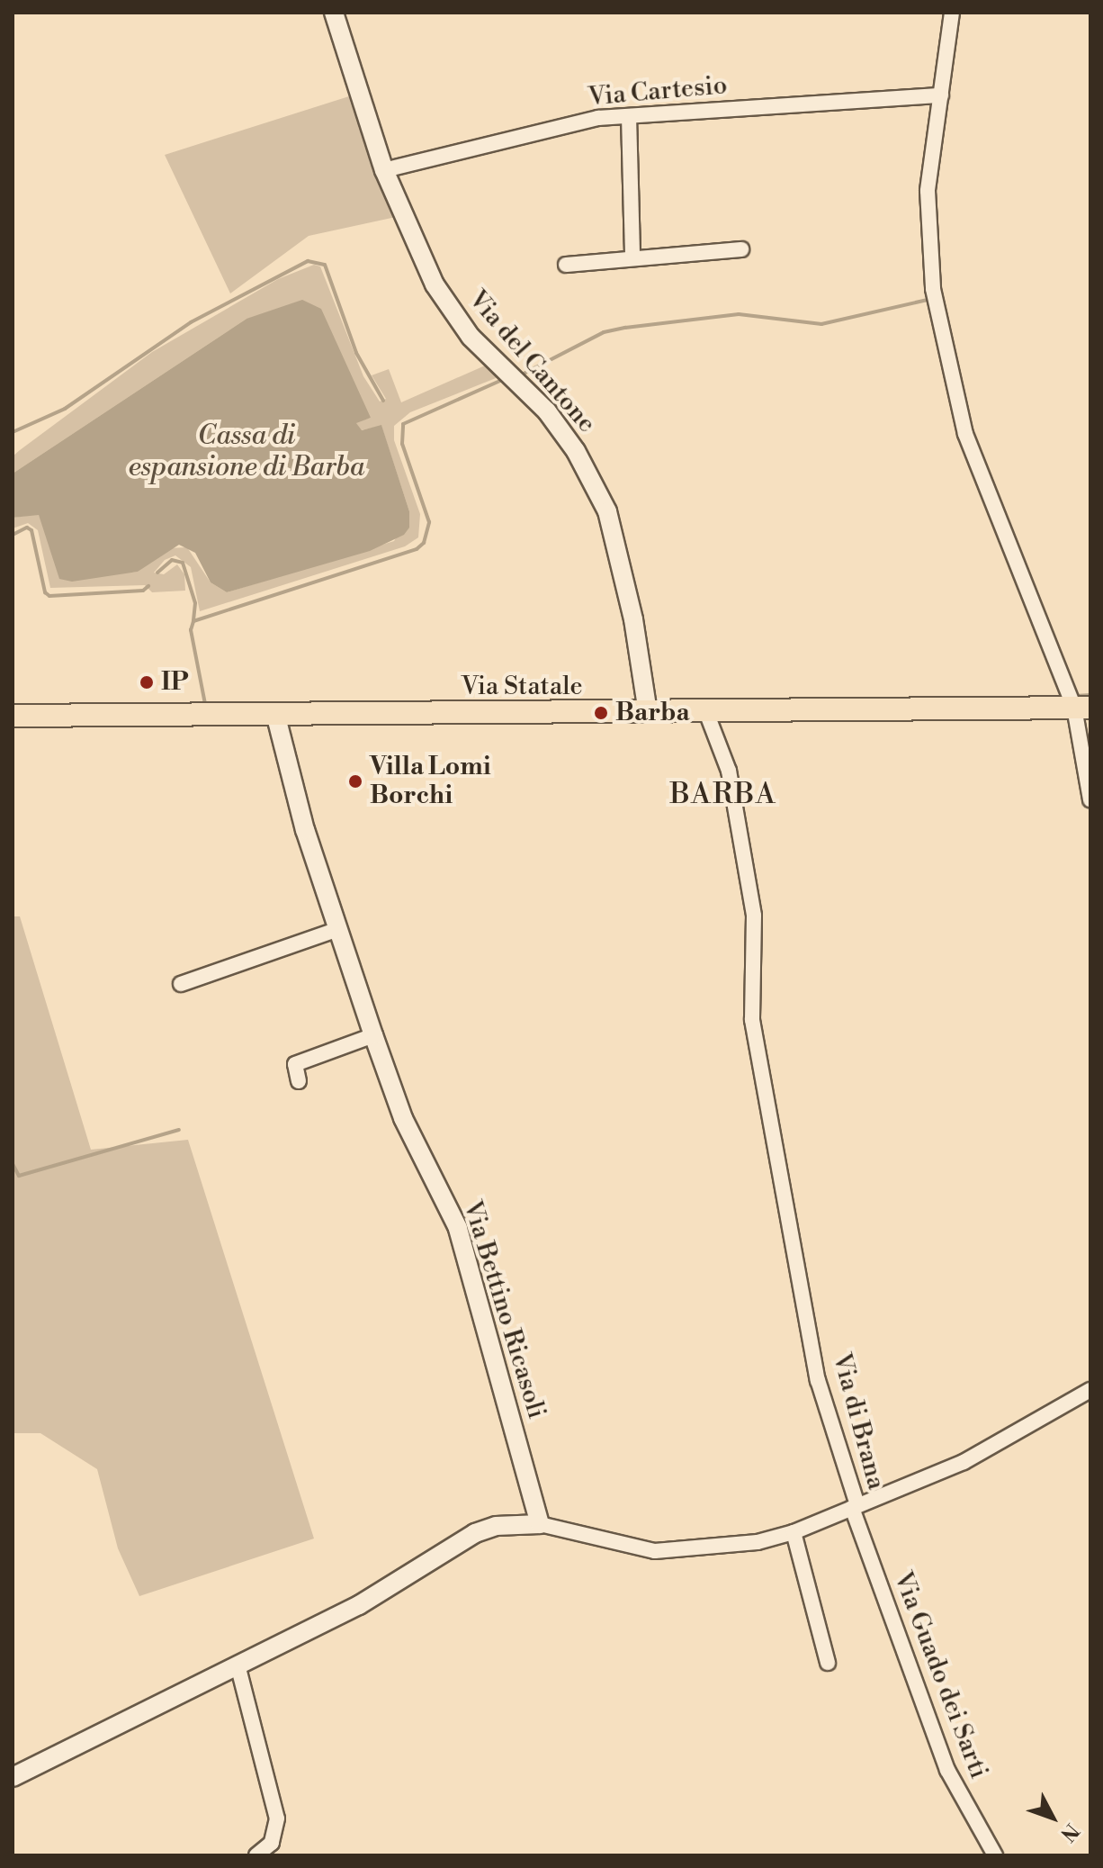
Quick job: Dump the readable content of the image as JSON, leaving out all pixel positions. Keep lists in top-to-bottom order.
{
  "streets": {
    "main road": ["Via Statale"],
    "street": [
      "Via Cartesio",
      "Via del Cantone",
      "Via Bettino Ricasoli",
      "Via di Brana",
      "Via Guado dei Sarti"
    ]
  },
  "crossings": [
    ["Via Cartesio", "Via del Cantone"],
    ["Via del Cantone", "Via Statale"],
    ["Via Statale", "Via Bettino Ricasoli"],
    ["Via Statale", "Via di Brana"],
    ["Via Bettino Ricasoli", "Via di Brana"],
    ["Via di Brana", "Via Guado dei Sarti"]
  ],
  "districts": ["BARBA"],
  "water": ["Cassa di espansione di Barba"],
  "places": ["IP", "Barba", "Villa Lomi Borchi"],
  "north": "bottom right"
}
